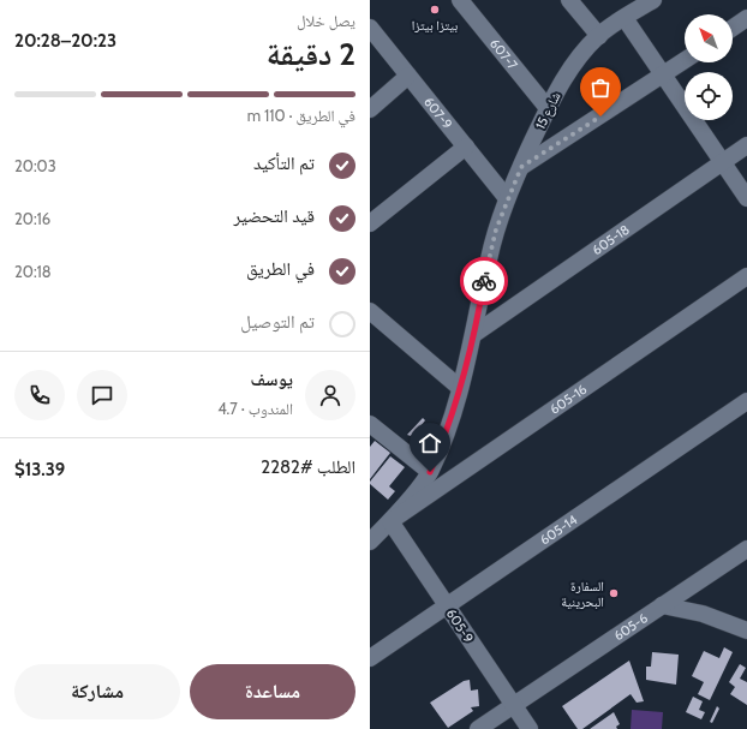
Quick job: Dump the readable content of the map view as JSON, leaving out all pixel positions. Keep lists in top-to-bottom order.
{
  "streets": {
    "street": [
      "607-7",
      "شارع 15",
      "607-9",
      "605-18",
      "605-16",
      "605-14",
      "605-9",
      "605-6"
    ]
  },
  "crossings": [
    ["607-7", "شارع 15"],
    ["شارع 15", "607-9"],
    ["شارع 15", "605-18"],
    ["شارع 15", "605-16"],
    ["شارع 15", "605-9"],
    ["605-16", "605-9"],
    ["605-14", "605-9"],
    ["605-9", "605-6"]
  ],
  "places": ["بيتزا بيتزا", "السفارة البحرينية"],
  "north": "top left",
  "page": {
    "heading": ["2 دقيقة", "يصل خلال", "20:23–20:28"],
    "panel": [
      "يوسف",
      "المندوب · 4.7",
      "الطلب #2282",
      "$13.39"
    ],
    "bar": "في الطريق · 110 m",
    "list": [
      ["تم التأكيد", "20:03"],
      ["قيد التحضير", "20:16"],
      ["في الطريق", "20:18"],
      "تم التوصيل"
    ],
    "buttons": ["مساعدة", "مشاركة"]
  }
}
